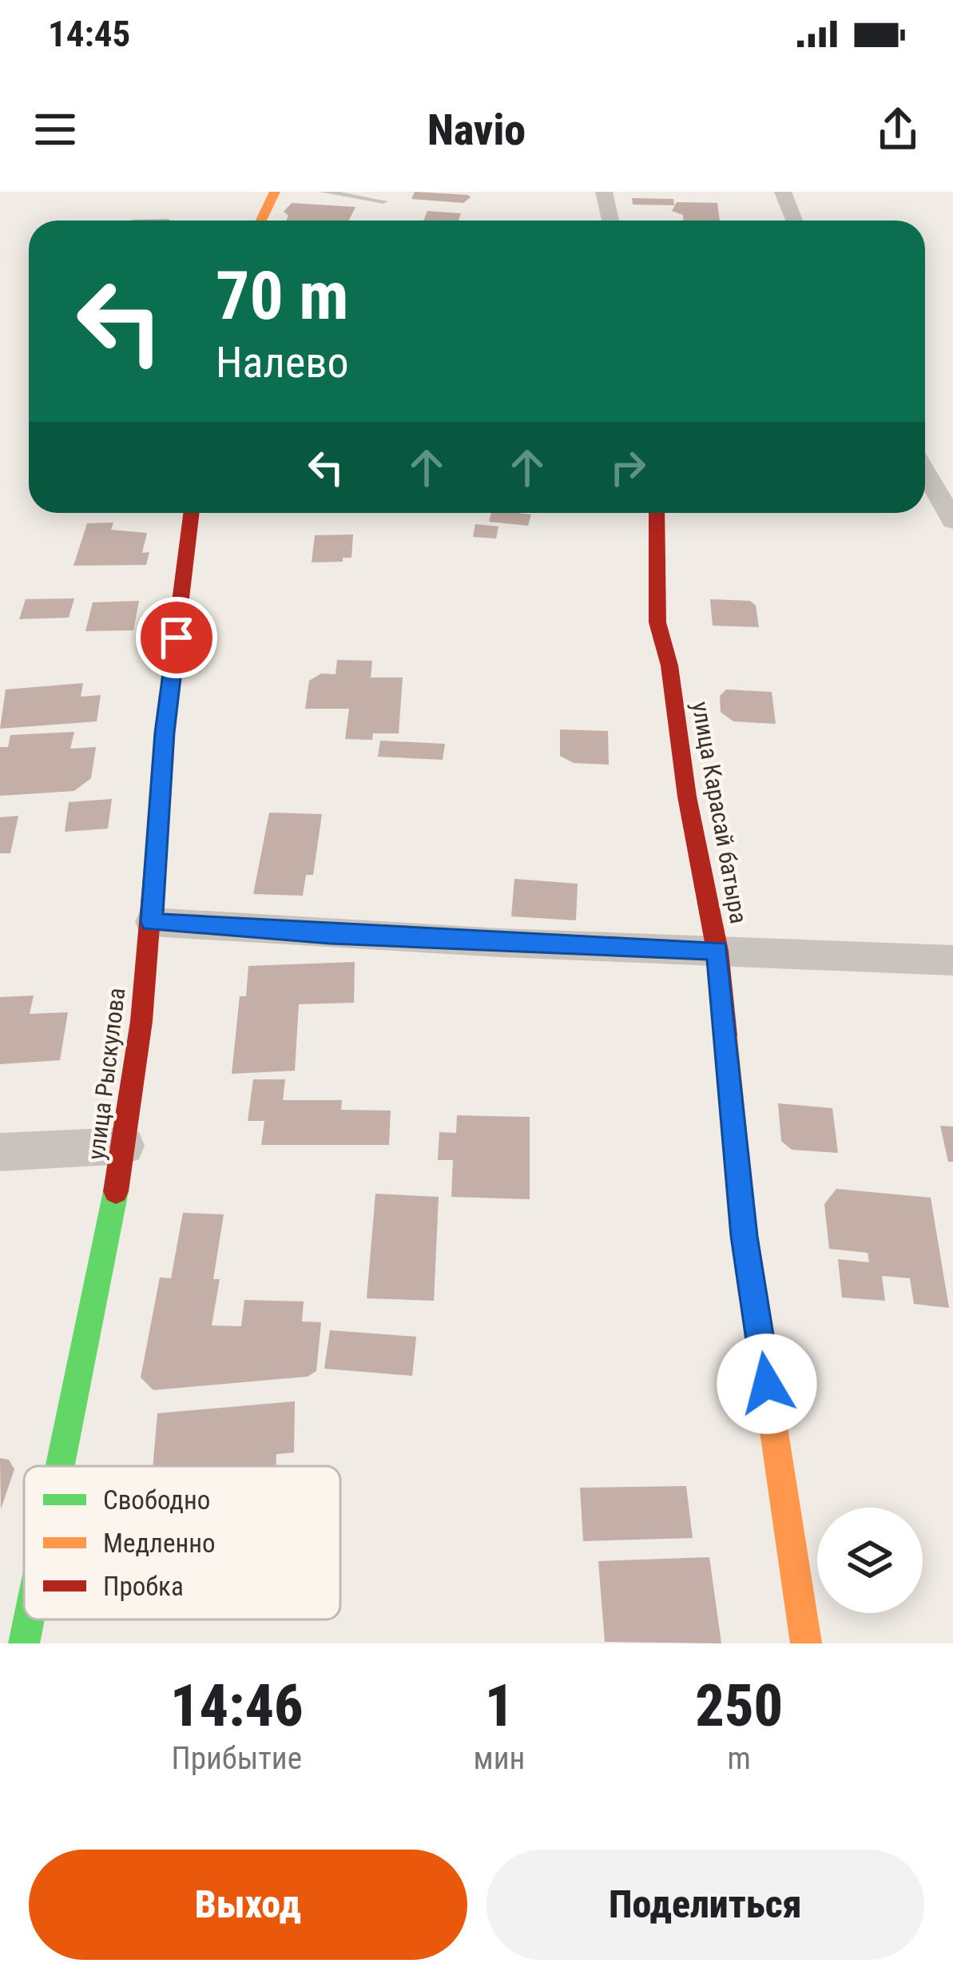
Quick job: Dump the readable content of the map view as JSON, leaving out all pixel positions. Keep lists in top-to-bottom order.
{
  "streets": {
    "street": ["улица Карасай батыра", "улица Рыскулова"]
  },
  "legend": ["Свободно", "Медленно", "Пробка"],
  "page": {
    "status": "14:45",
    "header": "Navio",
    "turn": ["70 m", "Налево"],
    "eta": [
      "14:46",
      "Прибытие",
      "1",
      "мин",
      "250",
      "m"
    ],
    "buttons": ["Выход", "Поделиться"]
  }
}
